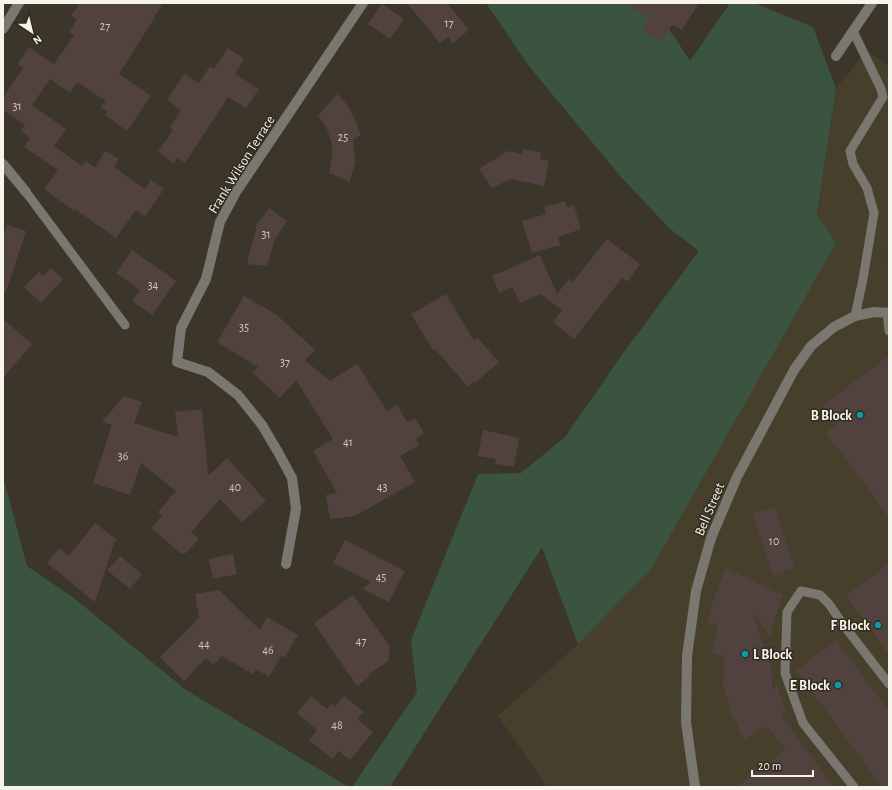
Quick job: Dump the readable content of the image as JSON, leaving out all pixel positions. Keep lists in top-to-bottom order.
{
  "streets": {
    "street": ["Frank Wilson Terrace", "Bell Street"]
  },
  "places": [
    "B Block",
    "F Block",
    "L Block",
    "E Block"
  ],
  "house_numbers": [
    "17",
    "27",
    "31",
    "25",
    "31",
    "34",
    "35",
    "37",
    "41",
    "36",
    "40",
    "43",
    "10",
    "45",
    "47",
    "44",
    "46",
    "48"
  ],
  "scale_bar": "20 m",
  "north": "bottom right"
}
